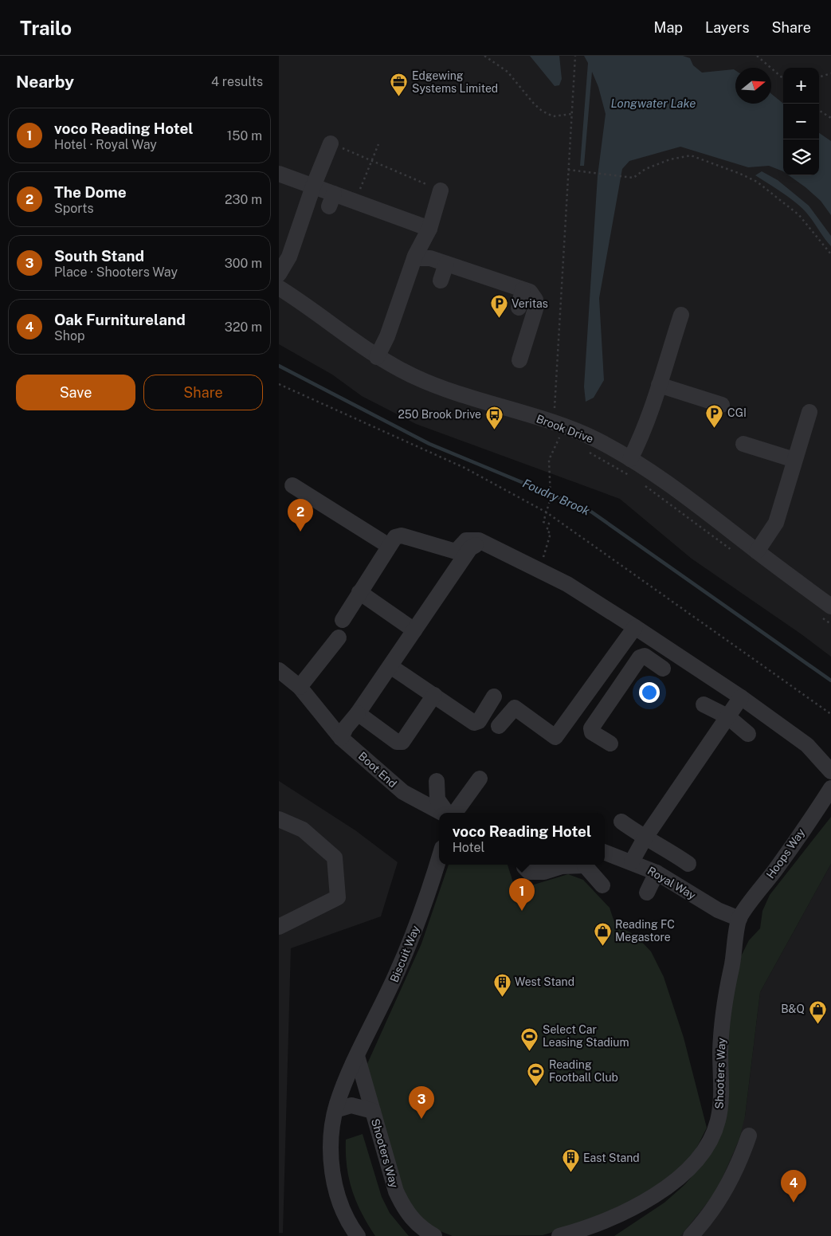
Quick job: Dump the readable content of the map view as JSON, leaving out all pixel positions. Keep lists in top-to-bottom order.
{
  "streets": {
    "street": [
      "Brook Drive",
      "Boot End",
      "Hoops Way",
      "Royal Way",
      "Biscuit Way",
      "Shooters Way"
    ]
  },
  "crossings": [
    ["Hoops Way", "Royal Way"],
    ["Hoops Way", "Shooters Way"],
    ["Royal Way", "Shooters Way"],
    ["Biscuit Way", "Shooters Way"]
  ],
  "water": ["Longwater Lake", "Foudry Brook"],
  "places": {
    "office": ["Edgewing Systems Limited"],
    "parking": ["Veritas", "CGI"],
    "bus stop": ["250 Brook Drive"],
    "shop": ["Reading FC Megastore", "B&Q"],
    "building": ["West Stand", "East Stand"],
    "sports": ["Select Car Leasing Stadium", "Reading Football Club"]
  },
  "north": "right",
  "page": {
    "header": "Trailo",
    "nav": ["Map", "Layers", "Share"],
    "heading": ["Nearby", "4 results"],
    "map_buttons": ["+", "−"],
    "list": [
      {
        "mark": "1",
        "name": "voco Reading Hotel",
        "note": "Hotel · Royal Way",
        "value": "150 m"
      },
      {
        "mark": "2",
        "name": "The Dome",
        "note": "Sports",
        "value": "230 m"
      },
      {
        "mark": "3",
        "name": "South Stand",
        "note": "Place · Shooters Way",
        "value": "300 m"
      },
      {
        "mark": "4",
        "name": "Oak Furnitureland",
        "note": "Shop",
        "value": "320 m"
      }
    ],
    "buttons": ["Save", "Share"],
    "pins": [
      "2",
      "1",
      "3",
      "4"
    ],
    "popup": ["voco Reading Hotel", "Hotel"]
  }
}
